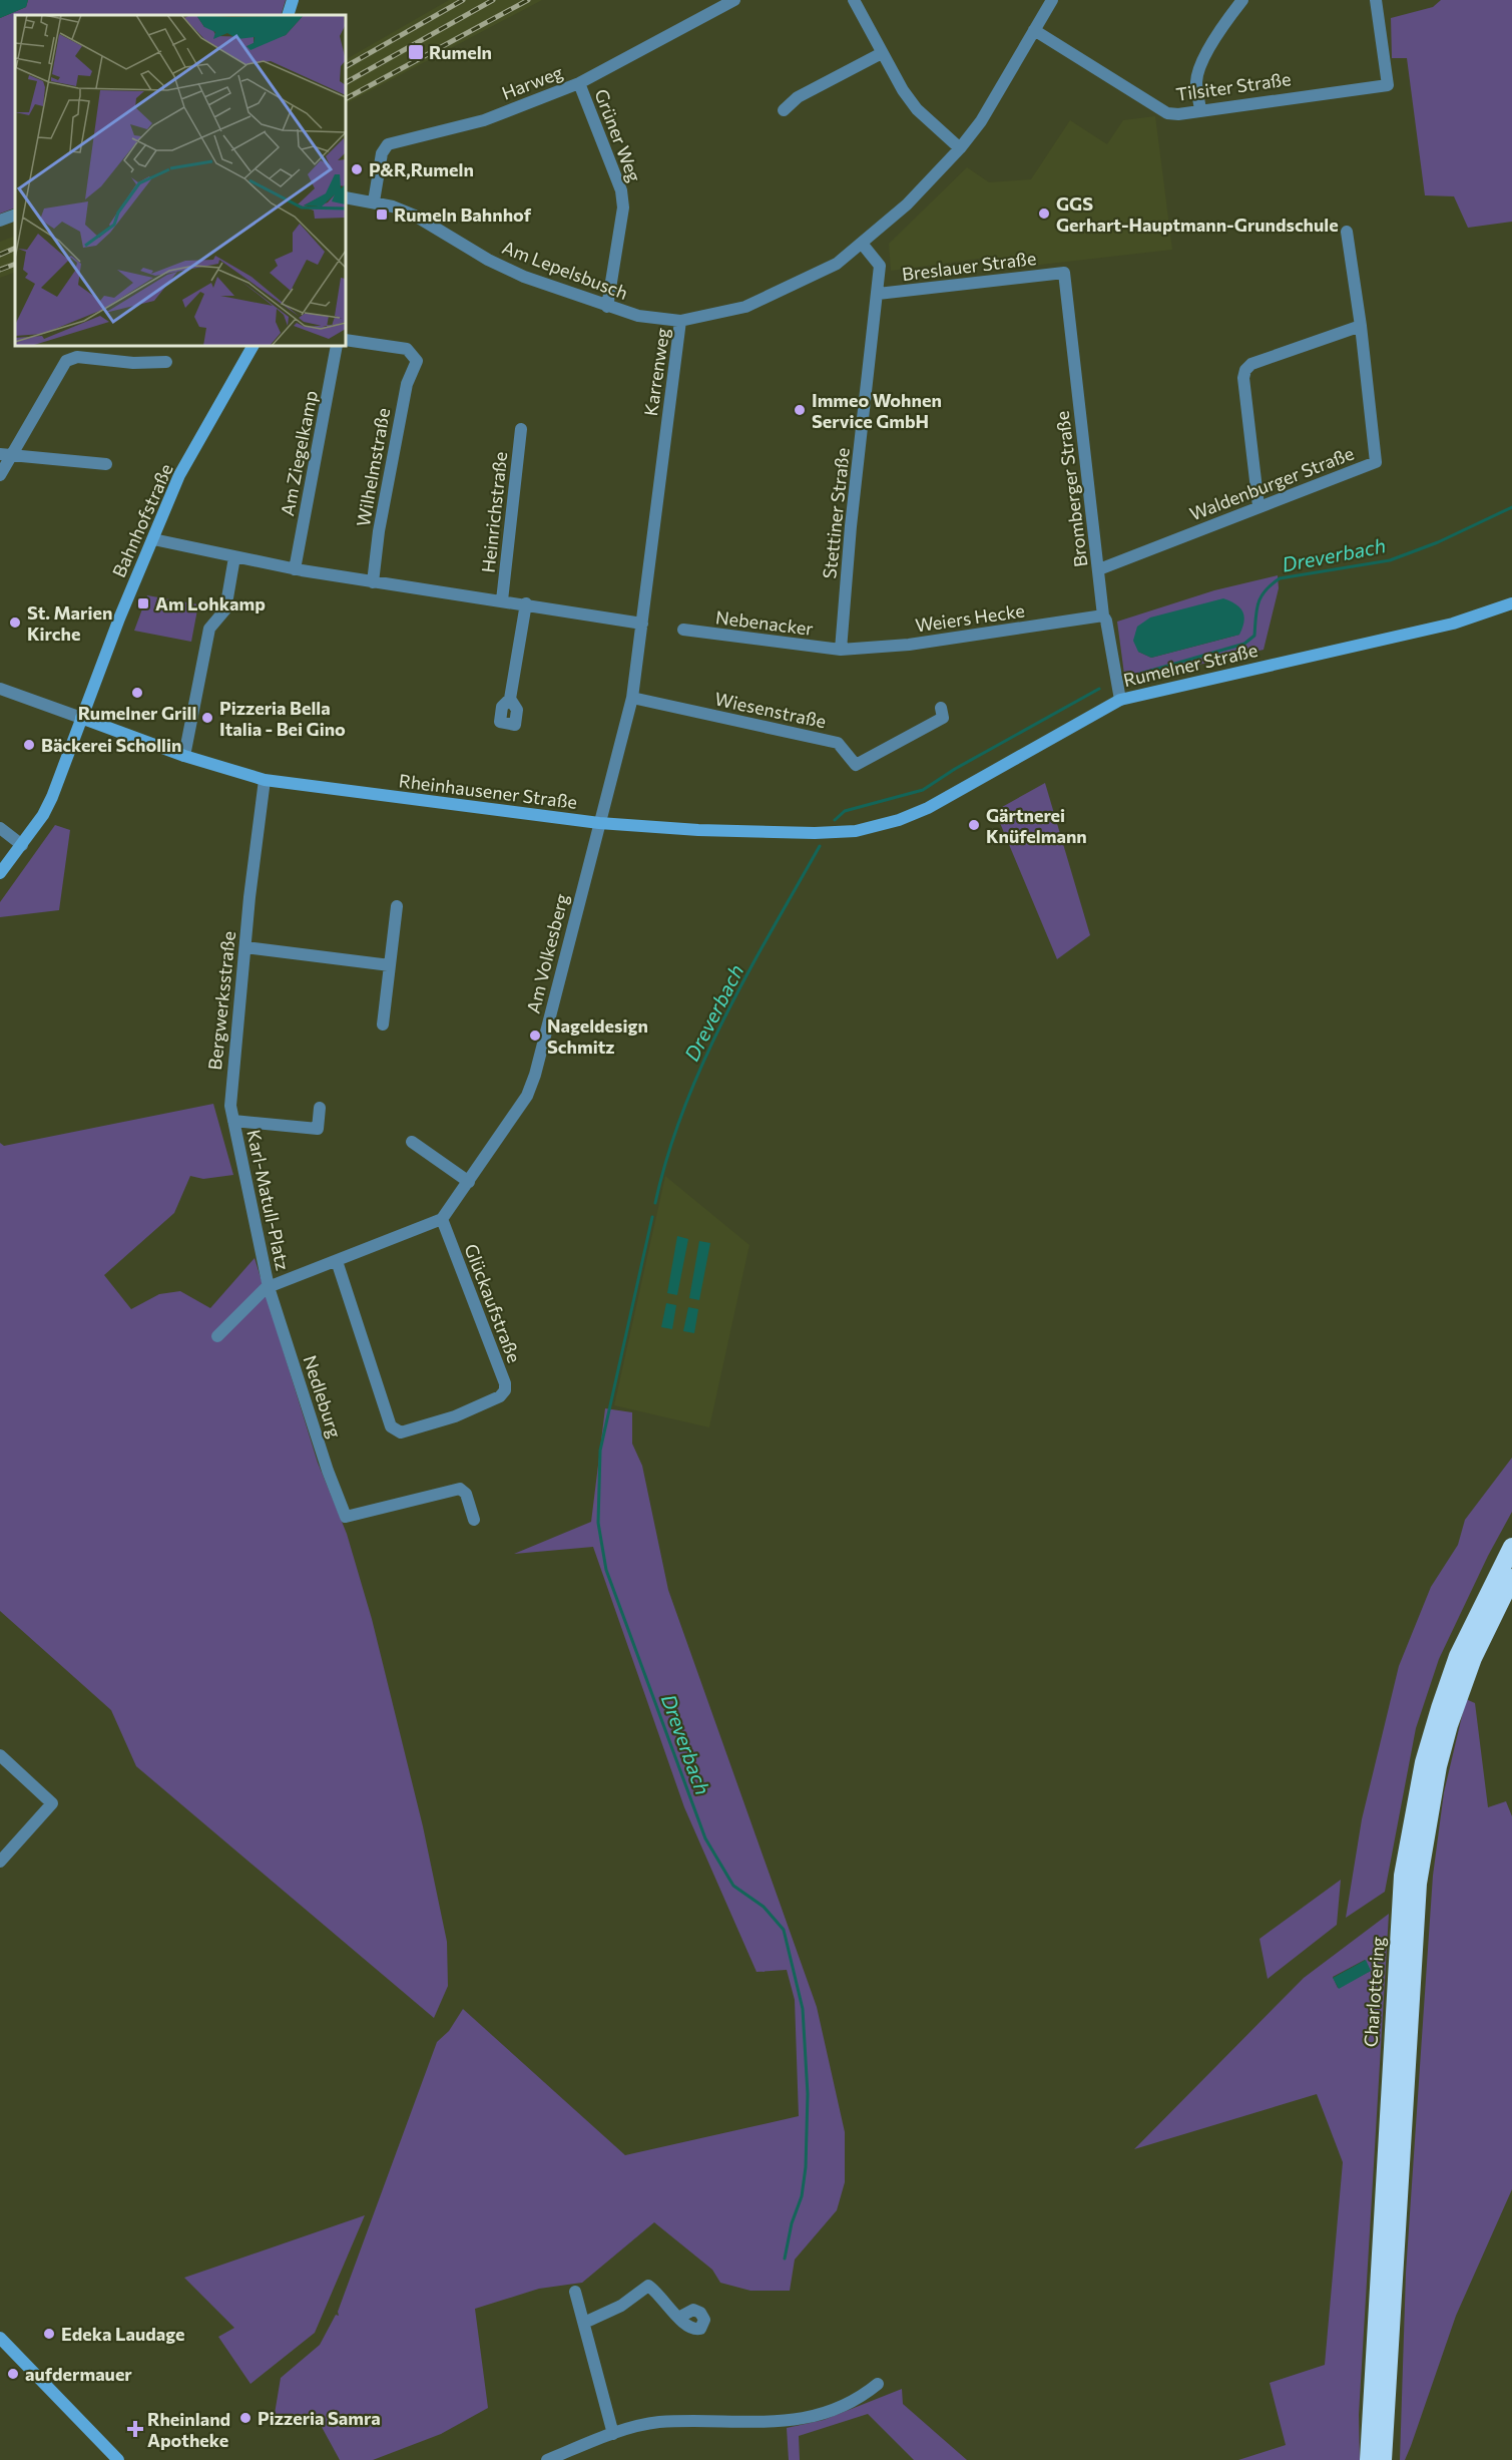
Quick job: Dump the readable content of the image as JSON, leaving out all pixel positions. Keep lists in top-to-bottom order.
{
  "streets": {
    "highway": ["Charlottering"],
    "street": [
      "Harweg",
      "Tilsiter Straße",
      "Grüner Weg",
      "Breslauer Straße",
      "Am Lepelsbusch",
      "Karrenweg",
      "Am Ziegelkamp",
      "Wilhelmstraße",
      "Waldenburger Straße",
      "Bromberger Straße",
      "Heinrichstraße",
      "Stettiner Straße",
      "Bahnhofstraße",
      "Weiers Hecke",
      "Nebenacker",
      "Rumelner Straße",
      "Wiesenstraße",
      "Rheinhausener Straße",
      "Am Volkesberg",
      "Bergwerksstraße",
      "Karl-Matull-Platz",
      "Glückaufstraße",
      "Nedleburg"
    ]
  },
  "crossings": [
    ["Harweg", "Grüner Weg"],
    ["Harweg", "Am Lepelsbusch"],
    ["Tilsiter Straße", "Karrenweg"],
    ["Grüner Weg", "Am Lepelsbusch"],
    ["Breslauer Straße", "Bromberger Straße"],
    ["Breslauer Straße", "Stettiner Straße"],
    ["Am Lepelsbusch", "Karrenweg"],
    ["Karrenweg", "Stettiner Straße"],
    ["Karrenweg", "Wiesenstraße"],
    ["Karrenweg", "Rheinhausener Straße"],
    ["Karrenweg", "Am Volkesberg"],
    ["Waldenburger Straße", "Bromberger Straße"],
    ["Bromberger Straße", "Weiers Hecke"],
    ["Bromberger Straße", "Rumelner Straße"],
    ["Stettiner Straße", "Weiers Hecke"],
    ["Stettiner Straße", "Nebenacker"],
    ["Bahnhofstraße", "Rheinhausener Straße"],
    ["Weiers Hecke", "Nebenacker"],
    ["Rumelner Straße", "Rheinhausener Straße"],
    ["Rheinhausener Straße", "Am Volkesberg"],
    ["Rheinhausener Straße", "Bergwerksstraße"],
    ["Am Volkesberg", "Glückaufstraße"],
    ["Bergwerksstraße", "Karl-Matull-Platz"],
    ["Karl-Matull-Platz", "Nedleburg"]
  ],
  "water": ["Dreverbach"],
  "places": {
    "transit": ["Rumeln", "Rumeln Bahnhof", "Am Lohkamp"],
    "other": [
      "P&R,Rumeln",
      "GGS Gerhart-Hauptmann-Grundschule",
      "Immeo Wohnen Service GmbH",
      "St. Marien Kirche",
      "Rumelner Grill",
      "Pizzeria Bella Italia - Bei Gino",
      "Bäckerei Schollin",
      "Gärtnerei Knüfelmann",
      "Nageldesign Schmitz",
      "Edeka Laudage",
      "aufdermauer",
      "Pizzeria Samra"
    ],
    "health": ["Rheinland Apotheke"]
  }
}
